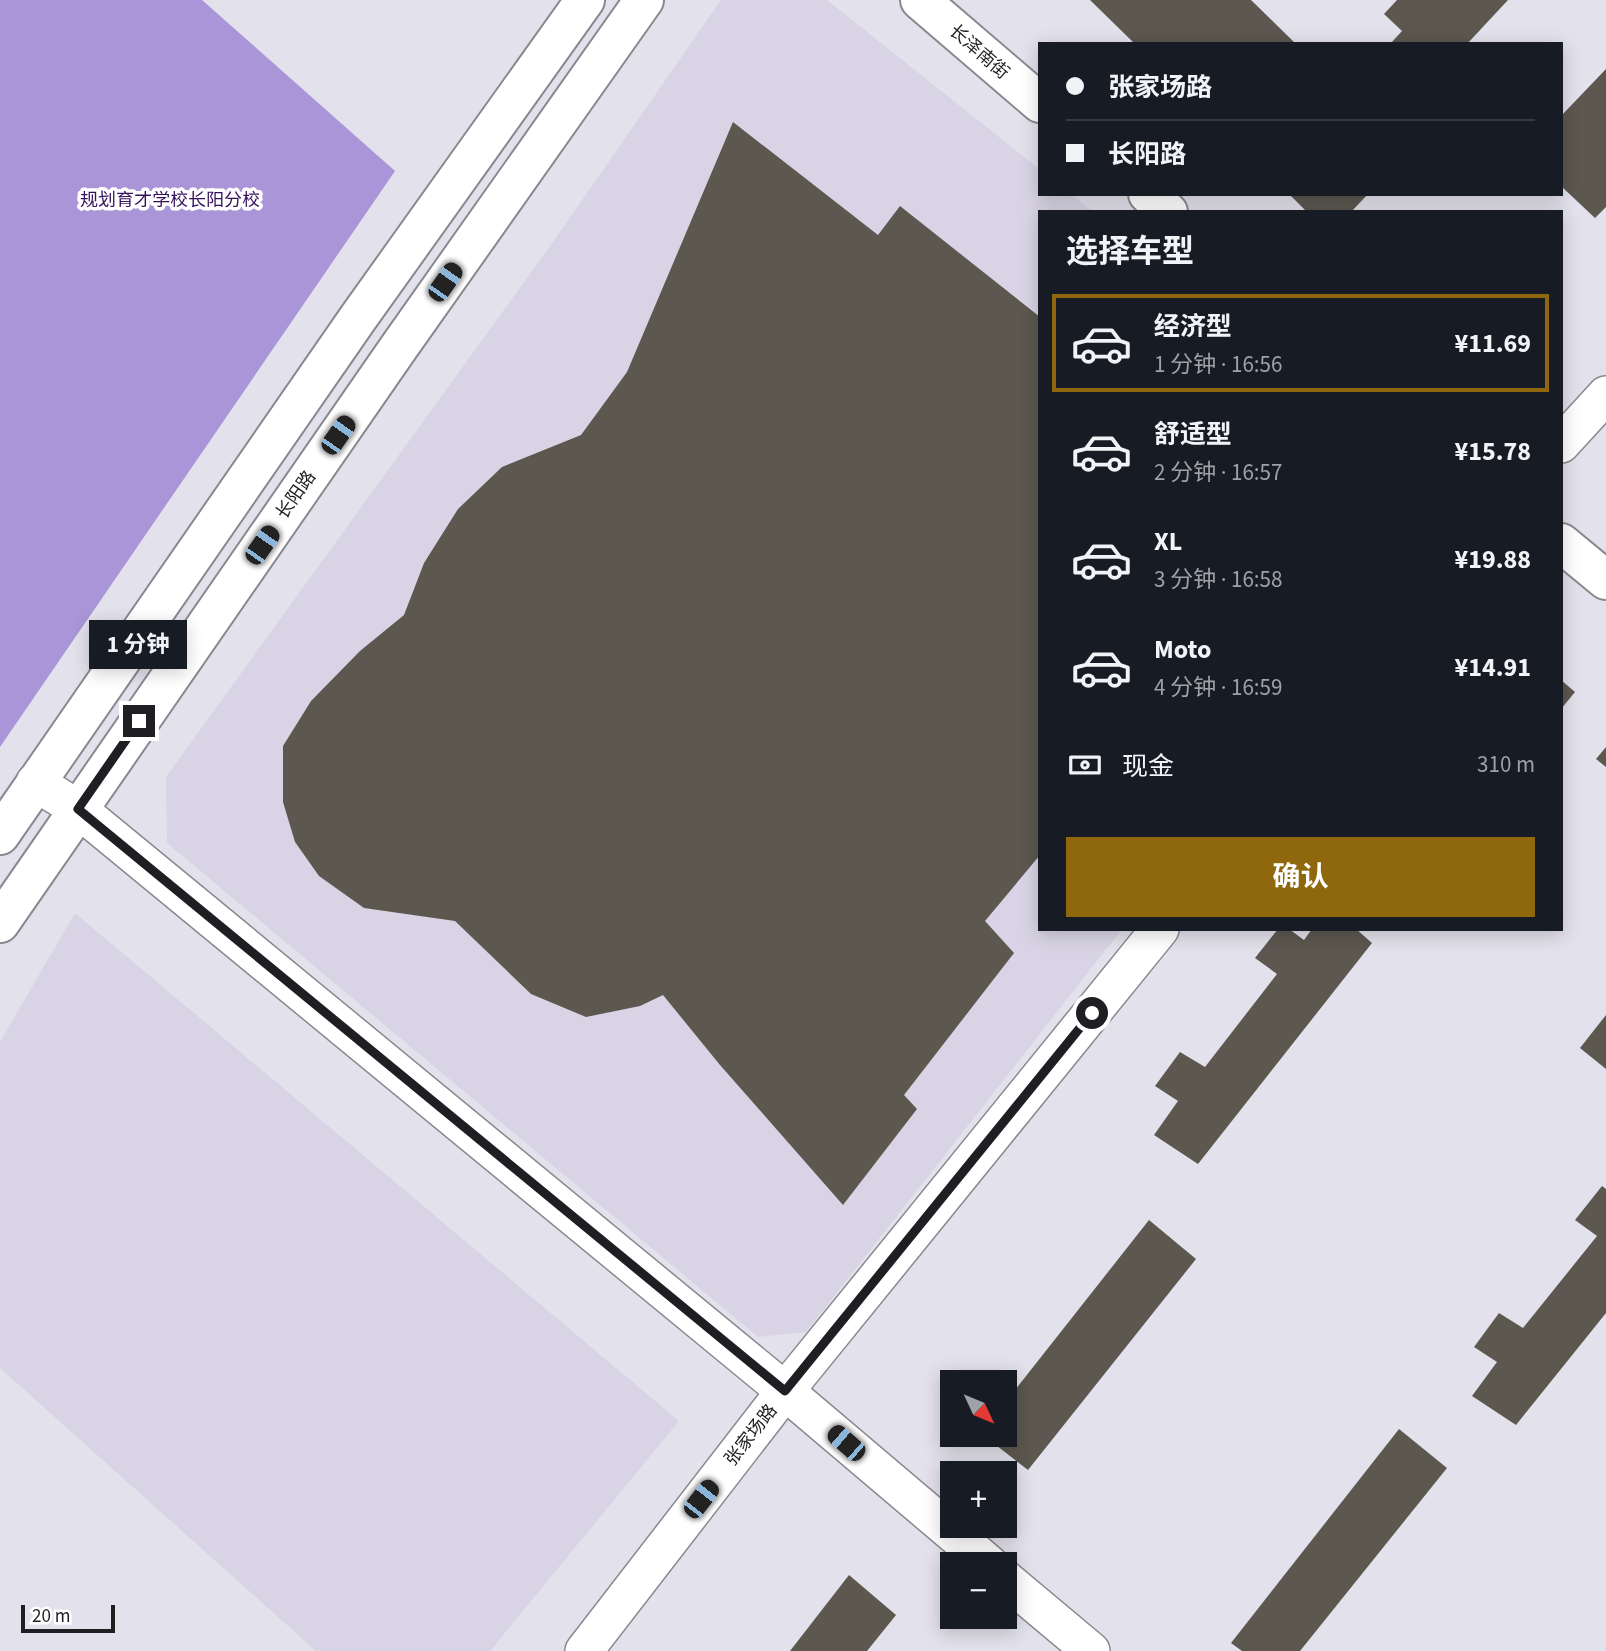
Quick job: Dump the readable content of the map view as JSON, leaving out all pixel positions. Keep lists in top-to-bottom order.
{
  "streets": {
    "main road": ["长泽南街", "长阳路"],
    "street": ["张家场路"]
  },
  "parks": ["规划育才学校长阳分校"],
  "scale_bar": "20 m",
  "north": "bottom right",
  "page": {
    "banner": ["张家场路", "长阳路"],
    "heading": "选择车型",
    "list": [
      {
        "name": "经济型",
        "note": "1 分钟 · 16:56",
        "value": "¥11.69"
      },
      {
        "name": "舒适型",
        "note": "2 分钟 · 16:57",
        "value": "¥15.78"
      },
      {
        "name": "XL",
        "note": "3 分钟 · 16:58",
        "value": "¥19.88"
      },
      {
        "name": "Moto",
        "note": "4 分钟 · 16:59",
        "value": "¥14.91"
      }
    ],
    "bubble": "1 分钟",
    "pay": ["现金", "310 m"],
    "buttons": "确认",
    "map_buttons": ["+", "−"],
    "scale": "20 m"
  }
}
